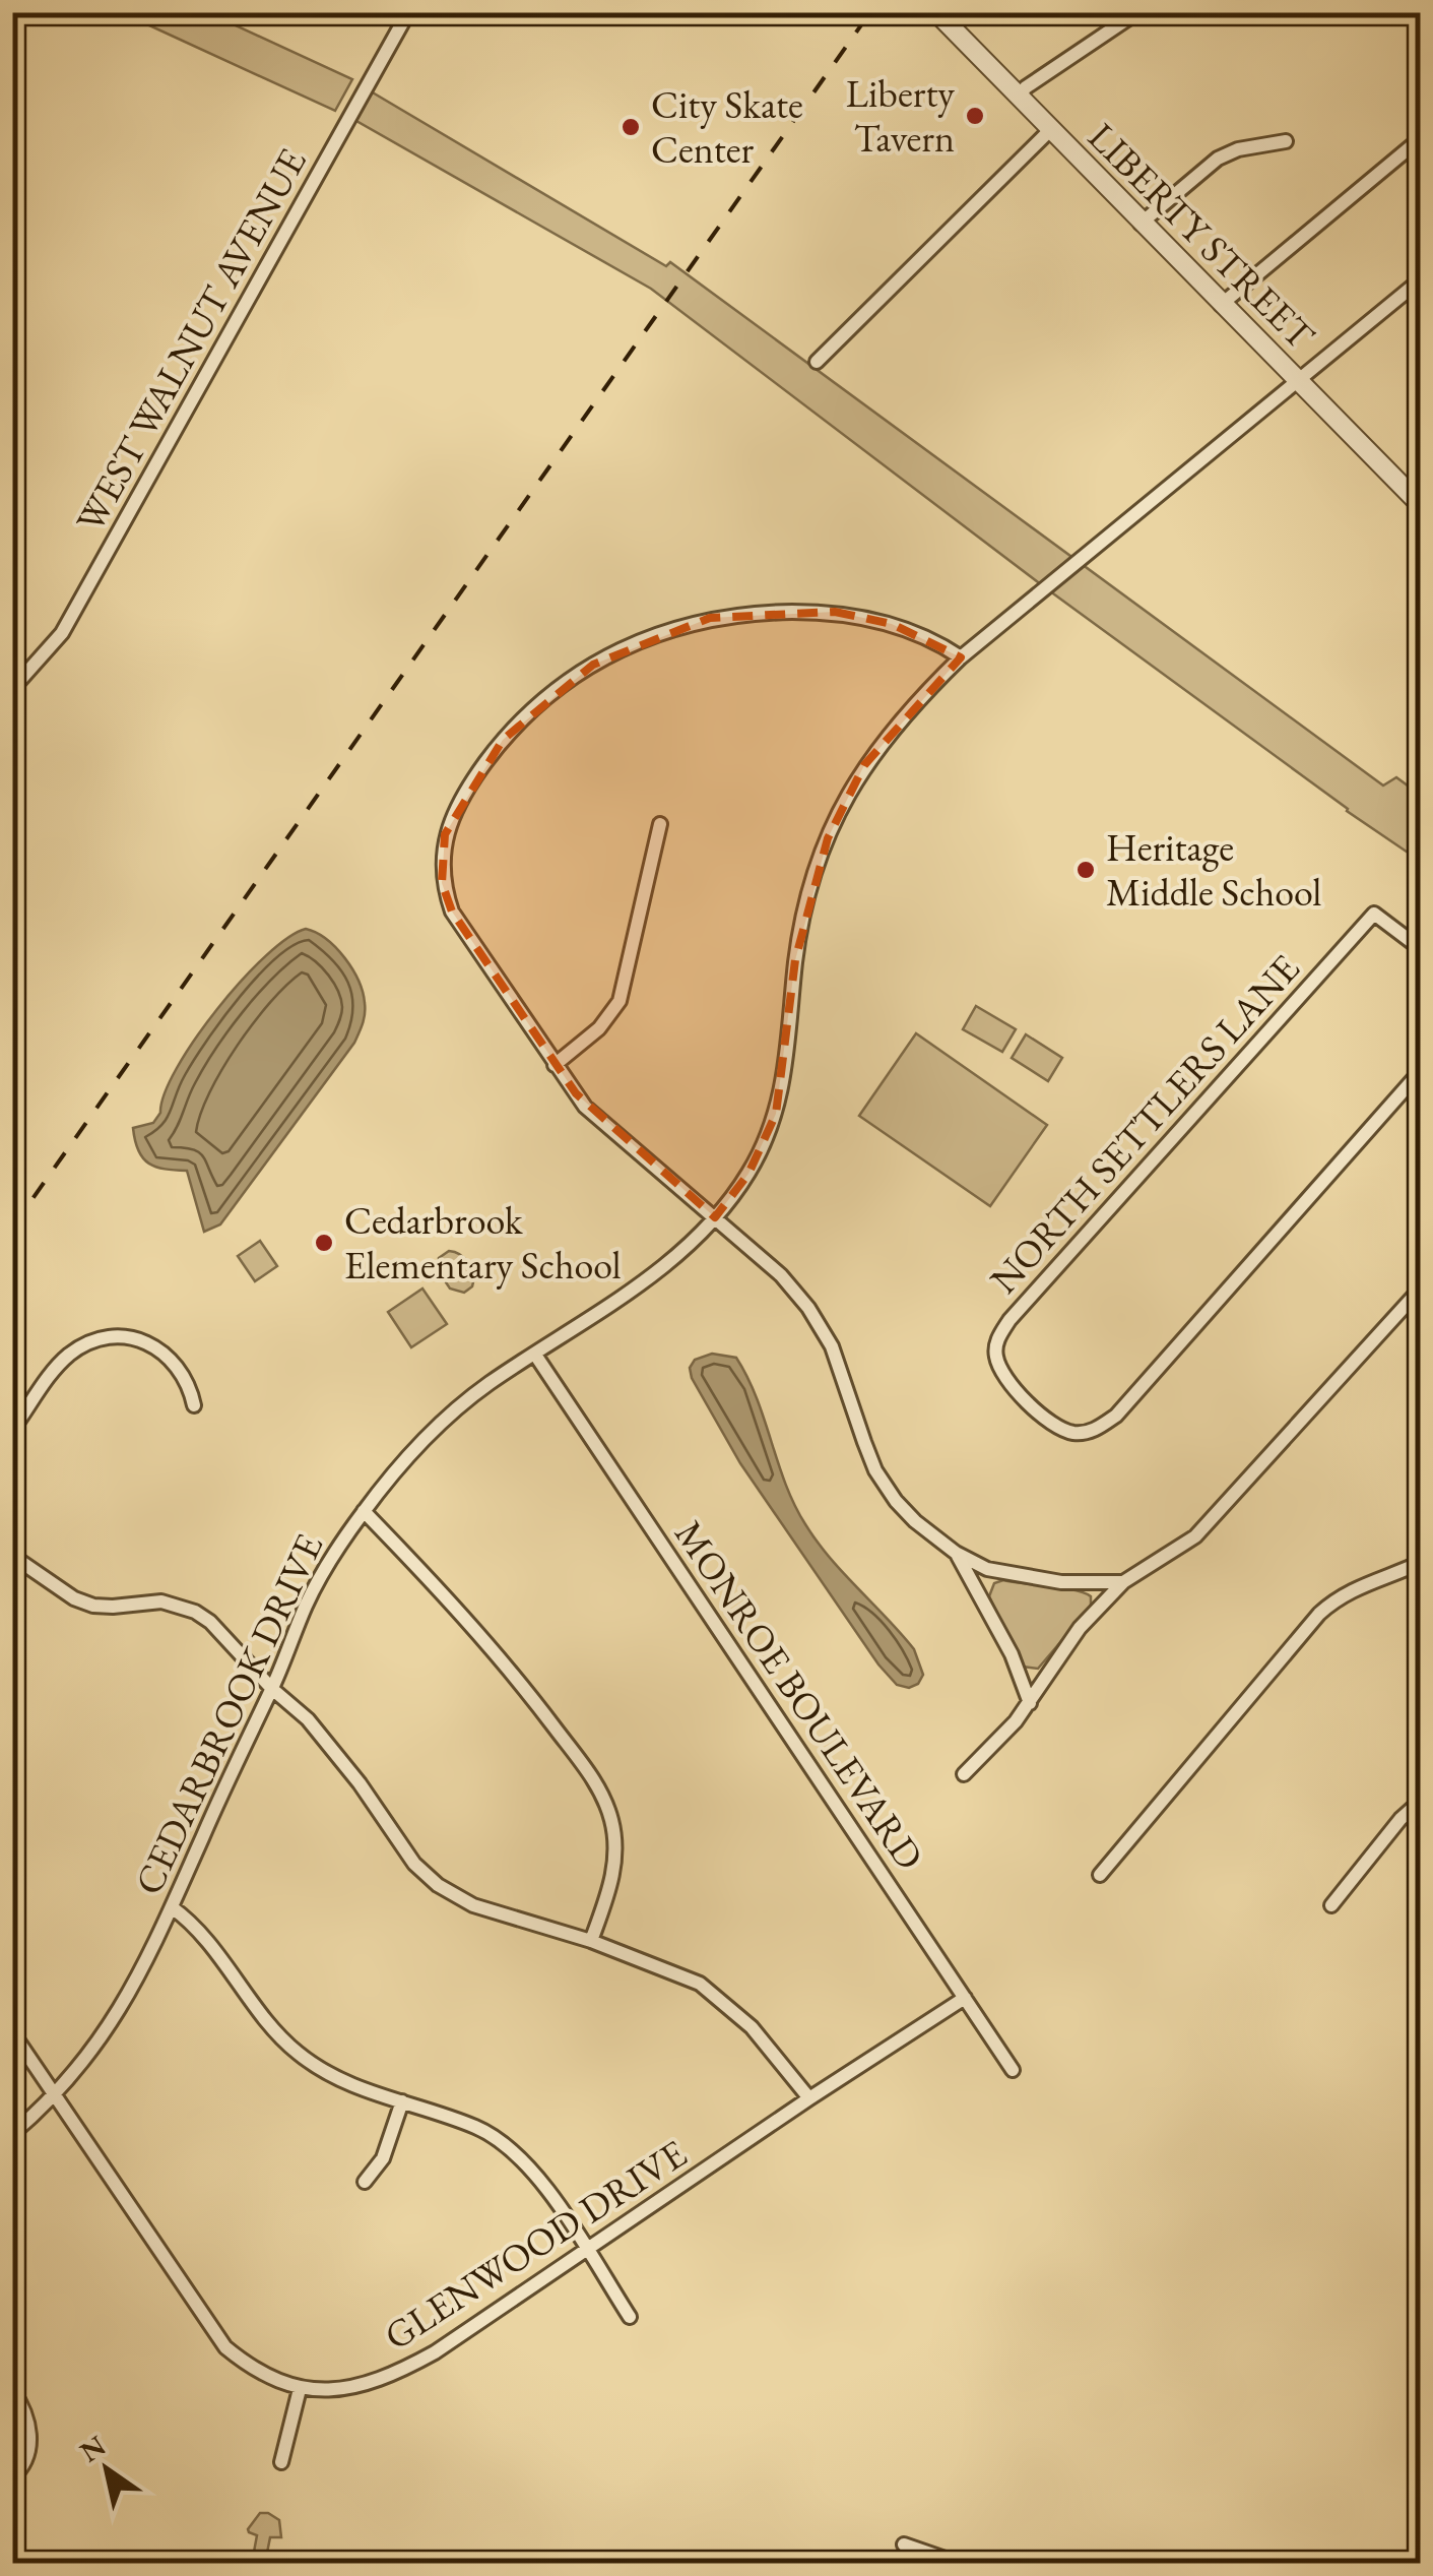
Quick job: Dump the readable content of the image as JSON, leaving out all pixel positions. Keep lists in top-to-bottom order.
{
  "streets": {
    "street": [
      "LIBERTY STREET",
      "WEST WALNUT AVENUE",
      "NORTH SETTLERS LANE",
      "MONROE BOULEVARD",
      "CEDARBROOK DRIVE",
      "GLENWOOD DRIVE"
    ]
  },
  "crossings": [
    ["LIBERTY STREET", "CEDARBROOK DRIVE"],
    ["MONROE BOULEVARD", "CEDARBROOK DRIVE"],
    ["MONROE BOULEVARD", "GLENWOOD DRIVE"],
    ["CEDARBROOK DRIVE", "GLENWOOD DRIVE"]
  ],
  "places": [
    "Liberty Tavern",
    "City Skate Center",
    "Heritage Middle School",
    "Cedarbrook Elementary School"
  ],
  "north": "top left"
}
